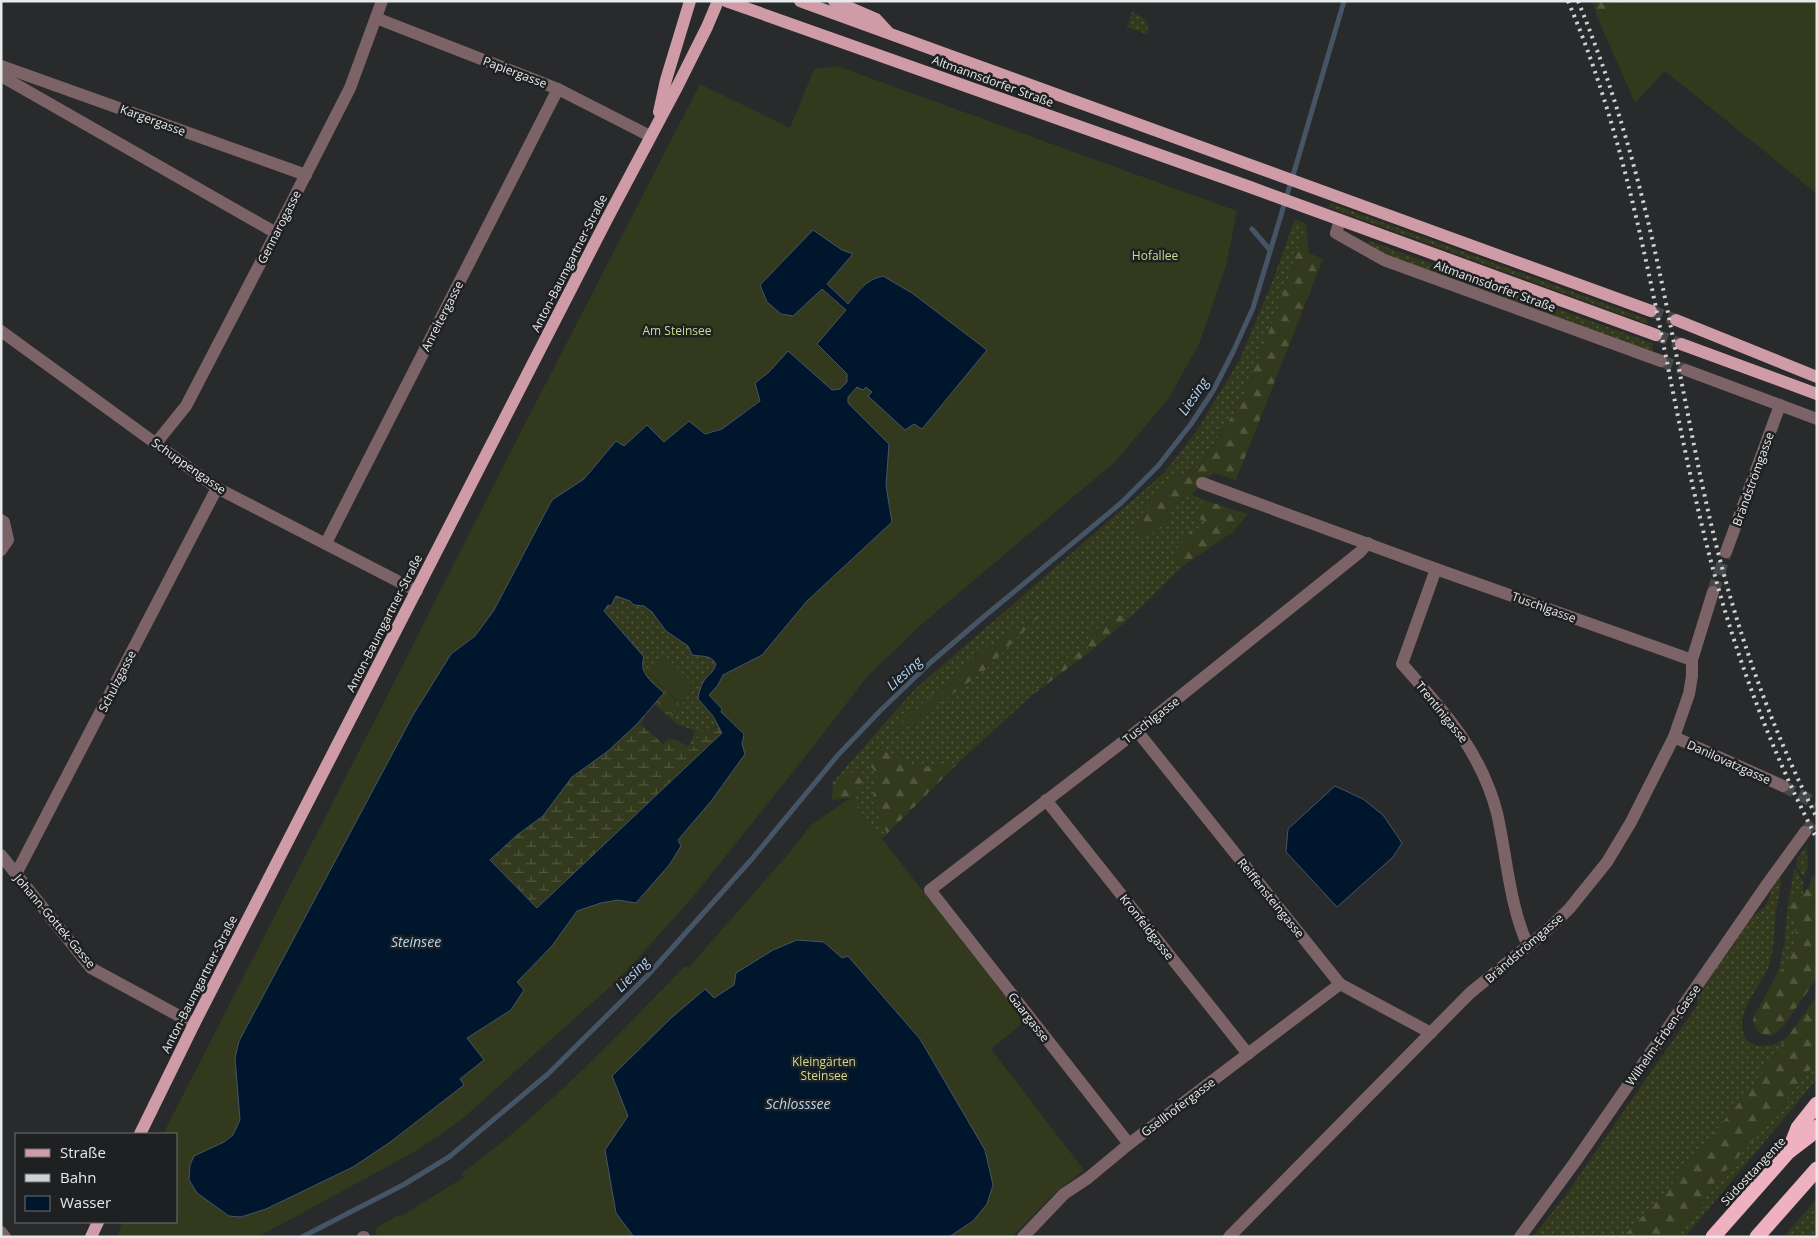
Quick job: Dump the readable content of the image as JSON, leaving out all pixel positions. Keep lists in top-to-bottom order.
{
  "streets": {
    "highway": ["Südosttangente"],
    "main road": ["Altmannsdorfer Straße", "Anton-Baumgartner-Straße"],
    "street": [
      "Papiergasse",
      "Kargergasse",
      "Gennarogasse",
      "Anreitergasse",
      "Schuppengasse",
      "Brändströmgasse",
      "Tuschlgasse",
      "Schulzgasse",
      "Trentinigasse",
      "Danilovatzgasse",
      "Reiffensteingasse",
      "Johann-Gottek-Gasse",
      "Kronfeldgasse",
      "Gaargasse",
      "Wilhelm-Erben-Gasse",
      "Gsellhofergasse"
    ]
  },
  "crossings": [
    ["Papiergasse", "Gennarogasse"],
    ["Papiergasse", "Anton-Baumgartner-Straße"],
    ["Papiergasse", "Anreitergasse"],
    ["Kargergasse", "Gennarogasse"],
    ["Gennarogasse", "Schuppengasse"],
    ["Anton-Baumgartner-Straße", "Schuppengasse"],
    ["Anton-Baumgartner-Straße", "Johann-Gottek-Gasse"],
    ["Anreitergasse", "Schuppengasse"],
    ["Schuppengasse", "Schulzgasse"],
    ["Brändströmgasse", "Tuschlgasse"],
    ["Brändströmgasse", "Trentinigasse"],
    ["Brändströmgasse", "Danilovatzgasse"],
    ["Brändströmgasse", "Reiffensteingasse"],
    ["Tuschlgasse", "Trentinigasse"],
    ["Tuschlgasse", "Reiffensteingasse"],
    ["Tuschlgasse", "Kronfeldgasse"],
    ["Tuschlgasse", "Gaargasse"],
    ["Schulzgasse", "Johann-Gottek-Gasse"],
    ["Reiffensteingasse", "Gsellhofergasse"],
    ["Kronfeldgasse", "Gsellhofergasse"],
    ["Gaargasse", "Gsellhofergasse"]
  ],
  "water": ["Liesing", "Steinsee", "Schlosssee"],
  "parks": ["Hofallee", "Am Steinsee", "Kleingärten Steinsee"],
  "legend": ["Straße", "Bahn", "Wasser"]
}
